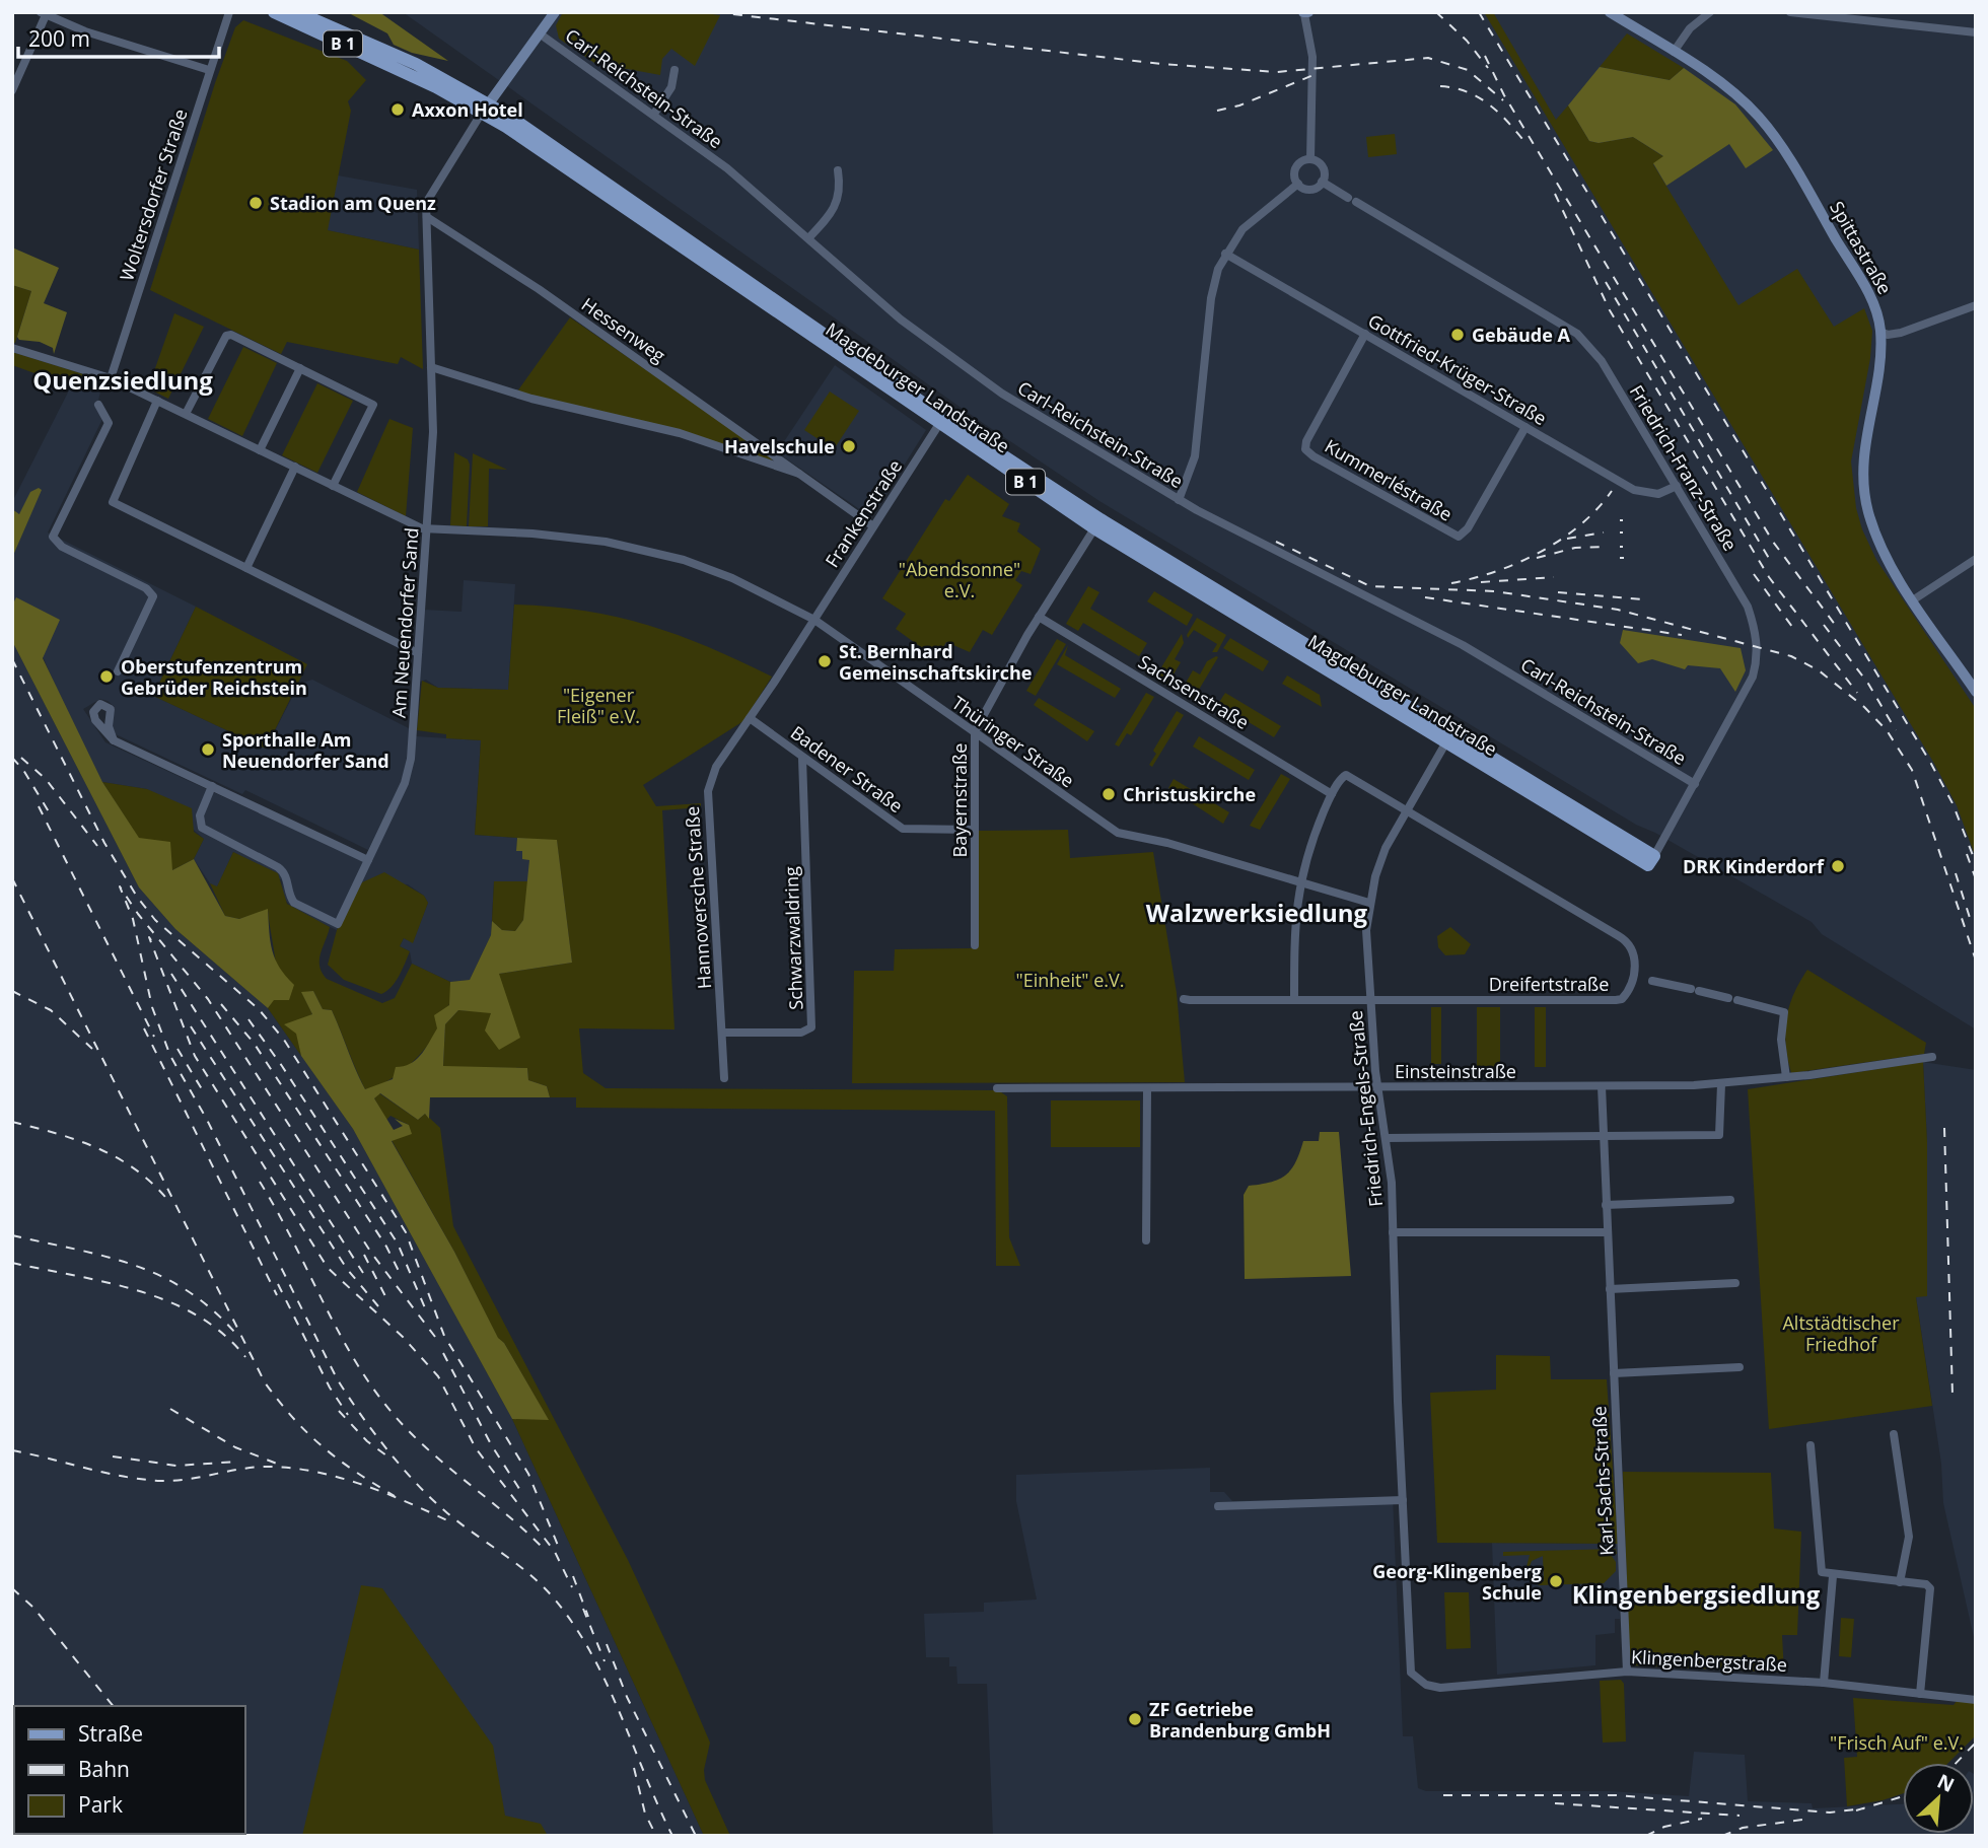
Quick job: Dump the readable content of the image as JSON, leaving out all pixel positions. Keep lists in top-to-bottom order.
{
  "streets": {
    "main road": ["B 1", "Magdeburger Landstraße"],
    "street": [
      "Carl-Reichstein-Straße",
      "Woltersdorfer Straße",
      "Spittastraße",
      "Hessenweg",
      "Gottfried-Krüger-Straße",
      "Friedrich-Franz-Straße",
      "Kummerléstraße",
      "Frankenstraße",
      "Am Neuendorfer Sand",
      "Sachsenstraße",
      "Thüringer Straße",
      "Badener Straße",
      "Bayernstraße",
      "Hannoversche Straße",
      "Schwarzwaldring",
      "Dreifertstraße",
      "Einsteinstraße",
      "Friedrich-Engels-Straße",
      "Karl-Sachs-Straße",
      "Klingenbergstraße"
    ]
  },
  "crossings": [
    ["Carl-Reichstein-Straße", "Friedrich-Franz-Straße"],
    ["Woltersdorfer Straße", "Thüringer Straße"],
    ["Hessenweg", "Frankenstraße"],
    ["Hessenweg", "Am Neuendorfer Sand"],
    ["Gottfried-Krüger-Straße", "Friedrich-Franz-Straße"],
    ["Gottfried-Krüger-Straße", "Kummerléstraße"],
    ["Magdeburger Landstraße", "Friedrich-Franz-Straße"],
    ["Magdeburger Landstraße", "Frankenstraße"],
    ["Magdeburger Landstraße", "Am Neuendorfer Sand"],
    ["Magdeburger Landstraße", "Bayernstraße"],
    ["Magdeburger Landstraße", "Friedrich-Engels-Straße"],
    ["Frankenstraße", "Thüringer Straße"],
    ["Frankenstraße", "Hannoversche Straße"],
    ["Am Neuendorfer Sand", "Thüringer Straße"],
    ["Sachsenstraße", "Bayernstraße"],
    ["Sachsenstraße", "Dreifertstraße"],
    ["Thüringer Straße", "Bayernstraße"],
    ["Thüringer Straße", "Hannoversche Straße"],
    ["Thüringer Straße", "Friedrich-Engels-Straße"],
    ["Badener Straße", "Bayernstraße"],
    ["Badener Straße", "Hannoversche Straße"],
    ["Badener Straße", "Schwarzwaldring"],
    ["Hannoversche Straße", "Schwarzwaldring"],
    ["Dreifertstraße", "Friedrich-Engels-Straße"],
    ["Einsteinstraße", "Friedrich-Engels-Straße"],
    ["Einsteinstraße", "Karl-Sachs-Straße"],
    ["Friedrich-Engels-Straße", "Klingenbergstraße"],
    ["Karl-Sachs-Straße", "Klingenbergstraße"]
  ],
  "districts": ["Quenzsiedlung", "Walzwerksiedlung", "Klingenbergsiedlung"],
  "parks": [
    "\"Abendsonne\" e.V.",
    "\"Eigener Fleiß\" e.V.",
    "\"Einheit\" e.V.",
    "Altstädtischer Friedhof",
    "\"Frisch Auf\" e.V."
  ],
  "places": [
    "Axxon Hotel",
    "Stadion am Quenz",
    "Gebäude A",
    "Havelschule",
    "St. Bernhard Gemeinschaftskirche",
    "Oberstufenzentrum Gebrüder Reichstein",
    "Sporthalle Am Neuendorfer Sand",
    "Christuskirche",
    "DRK Kinderdorf",
    "Georg-Klingenberg Schule",
    "ZF Getriebe Brandenburg GmbH"
  ],
  "legend": ["Straße", "Bahn", "Park"],
  "scale_bar": "200 m",
  "north": "top right"
}
